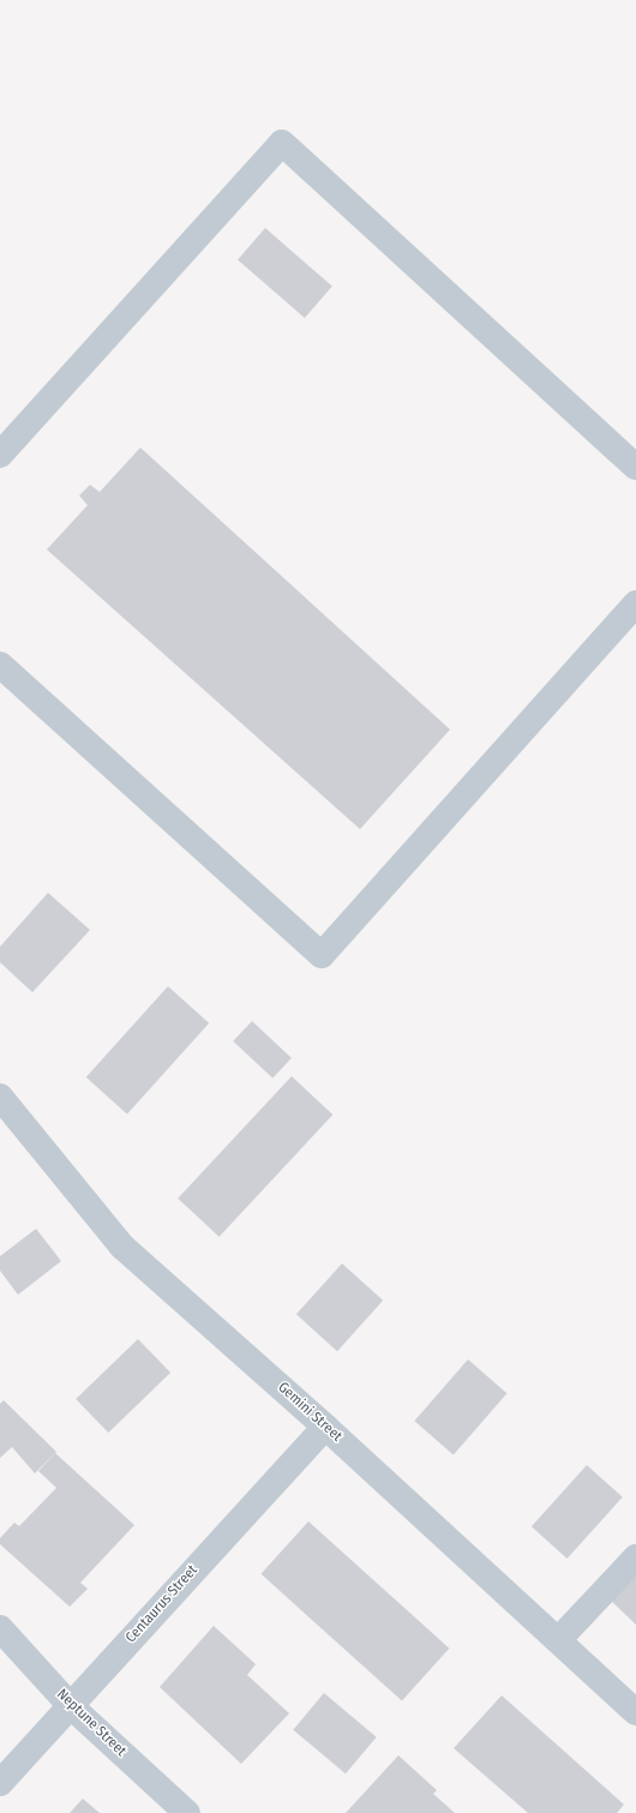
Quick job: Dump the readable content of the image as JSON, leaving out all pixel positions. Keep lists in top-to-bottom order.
{
  "streets": {
    "street": ["Gemini Street", "Centaurus Street", "Neptune Street"]
  },
  "crossings": [
    ["Gemini Street", "Centaurus Street"],
    ["Centaurus Street", "Neptune Street"]
  ]
}
